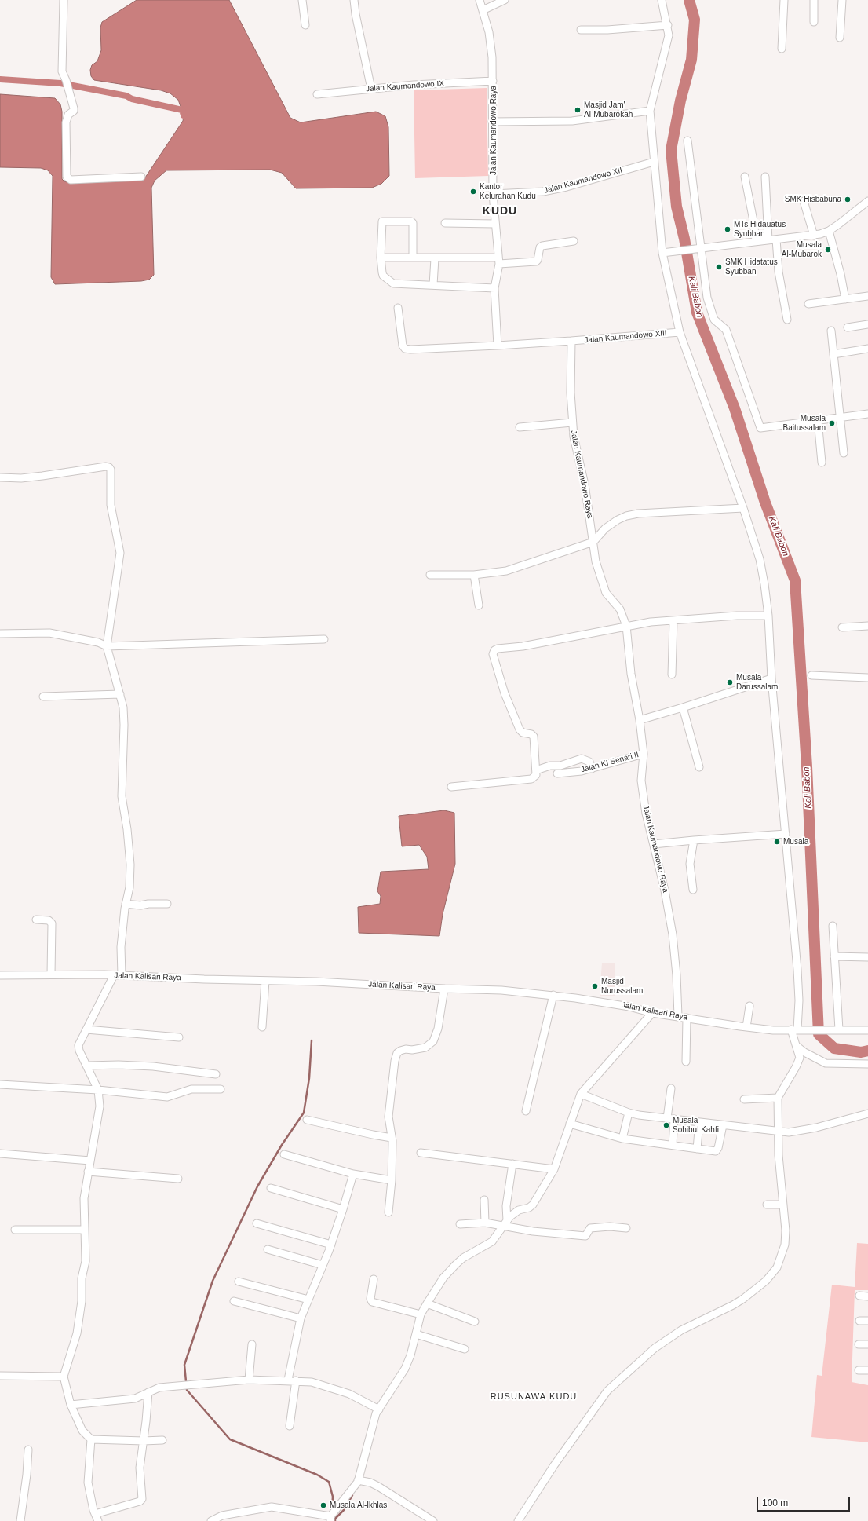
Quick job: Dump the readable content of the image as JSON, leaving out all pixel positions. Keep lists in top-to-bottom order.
{
  "streets": {
    "street": [
      "Jalan Kaumandowo IX",
      "Jalan Kaumandowo Raya",
      "Jalan Kaumandowo XII",
      "Jalan Kaumandowo XIII",
      "Jalan KI Senari II",
      "Jalan Kalisari Raya"
    ]
  },
  "crossings": [
    ["Jalan Kaumandowo IX", "Jalan Kaumandowo Raya"],
    ["Jalan Kaumandowo Raya", "Jalan Kaumandowo XII"],
    ["Jalan Kaumandowo Raya", "Jalan Kaumandowo XIII"],
    ["Jalan Kaumandowo Raya", "Jalan KI Senari II"],
    ["Jalan Kaumandowo Raya", "Jalan Kalisari Raya"]
  ],
  "districts": ["KUDU", "RUSUNAWA KUDU"],
  "water": ["Kali Babon"],
  "places": [
    "Masjid Jam' Al-Mubarokah",
    "Kantor Kelurahan Kudu",
    "SMK Hisbabuna",
    "MTs Hidauatus Syubban",
    "Musala Al-Mubarok",
    "SMK Hidatatus Syubban",
    "Musala Baitussalam",
    "Musala Darussalam",
    "Musala",
    "Masjid Nurussalam",
    "Musala Sohibul Kahfi",
    "Musala Al-Ikhlas"
  ],
  "scale_bar": "100 m"
}
